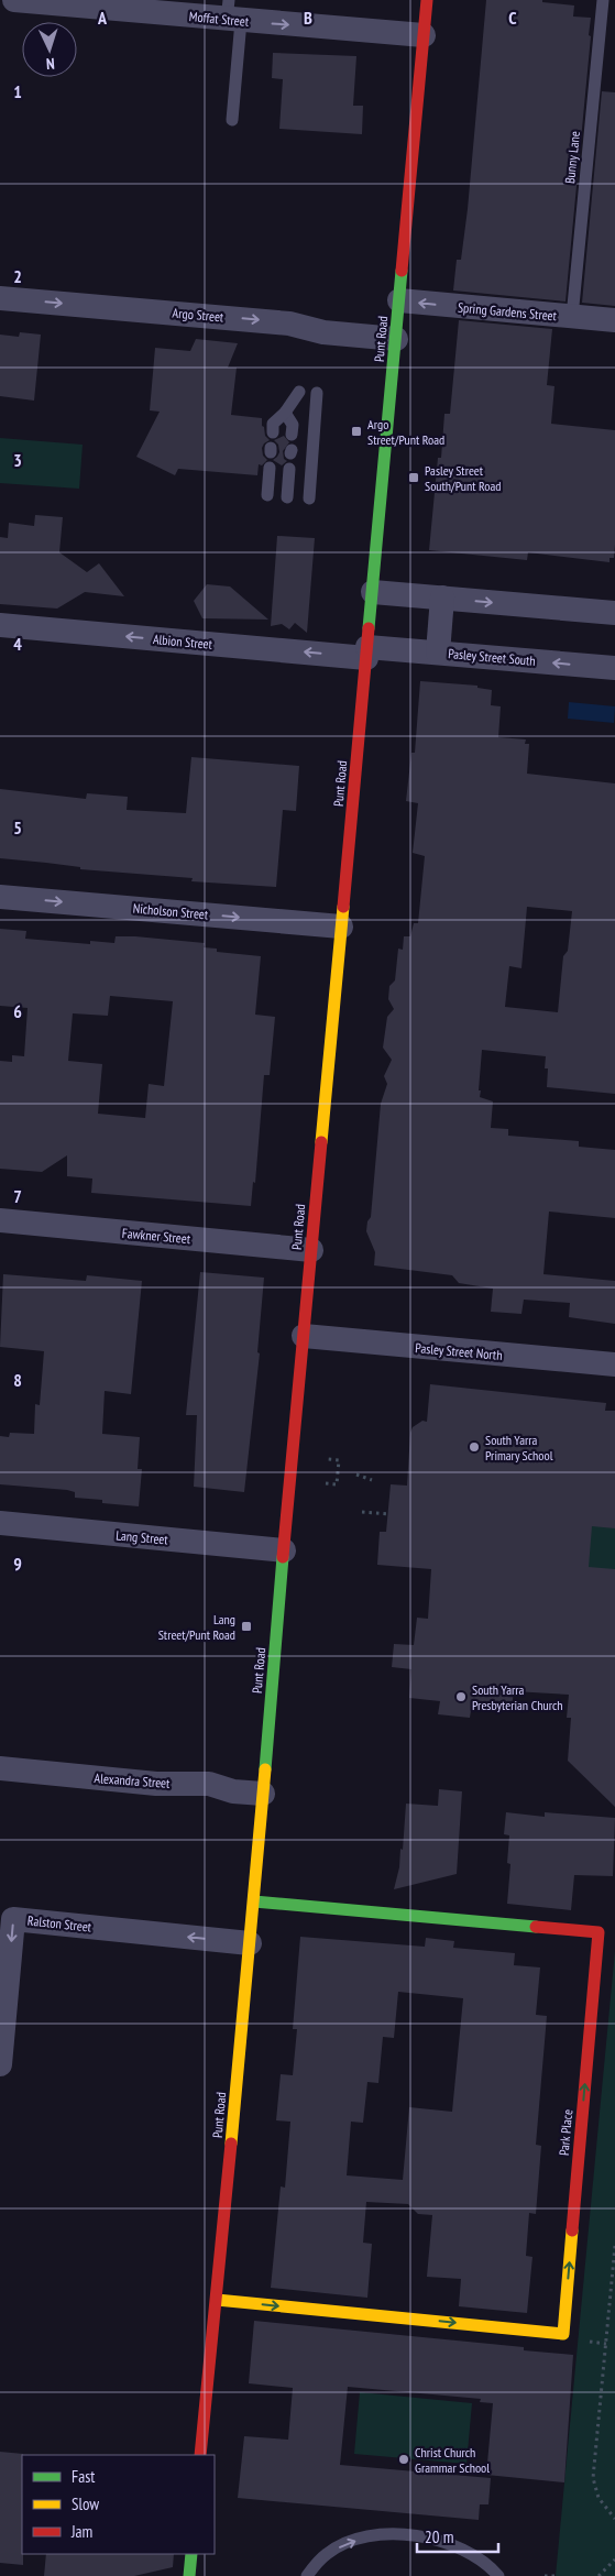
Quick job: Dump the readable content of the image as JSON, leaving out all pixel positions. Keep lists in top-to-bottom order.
{
  "streets": {
    "main road": ["Punt Road", "Park Place"],
    "street": [
      "Moffat Street",
      "Spring Gardens Street",
      "Argo Street",
      "Albion Street",
      "Pasley Street South",
      "Nicholson Street",
      "Fawkner Street",
      "Pasley Street North",
      "Lang Street",
      "Alexandra Street",
      "Ralston Street"
    ],
    "lane": ["Bunny Lane"]
  },
  "crossings": [
    ["Moffat Street", "Punt Road"],
    ["Bunny Lane", "Spring Gardens Street"],
    ["Spring Gardens Street", "Punt Road"],
    ["Argo Street", "Punt Road"],
    ["Punt Road", "Albion Street"],
    ["Punt Road", "Pasley Street South"],
    ["Punt Road", "Nicholson Street"],
    ["Punt Road", "Fawkner Street"],
    ["Punt Road", "Pasley Street North"],
    ["Punt Road", "Lang Street"],
    ["Punt Road", "Alexandra Street"],
    ["Punt Road", "Ralston Street"],
    ["Punt Road", "Park Place"],
    ["Albion Street", "Pasley Street South"]
  ],
  "one_way": [
    "Moffat Street",
    "Spring Gardens Street",
    "Argo Street",
    "Albion Street",
    "Nicholson Street"
  ],
  "places": {
    "transit": ["Argo Street/Punt Road", "Pasley Street South/Punt Road", "Lang Street/Punt Road"],
    "other": ["South Yarra Primary School", "South Yarra Presbyterian Church", "Christ Church Grammar School"]
  },
  "legend": ["Fast", "Slow", "Jam"],
  "scale_bar": "20 m",
  "north": "bottom",
  "grid": {
    "columns": ["A", "B", "C"],
    "rows": [
      "1",
      "2",
      "3",
      "4",
      "5",
      "6",
      "7",
      "8",
      "9"
    ]
  }
}
